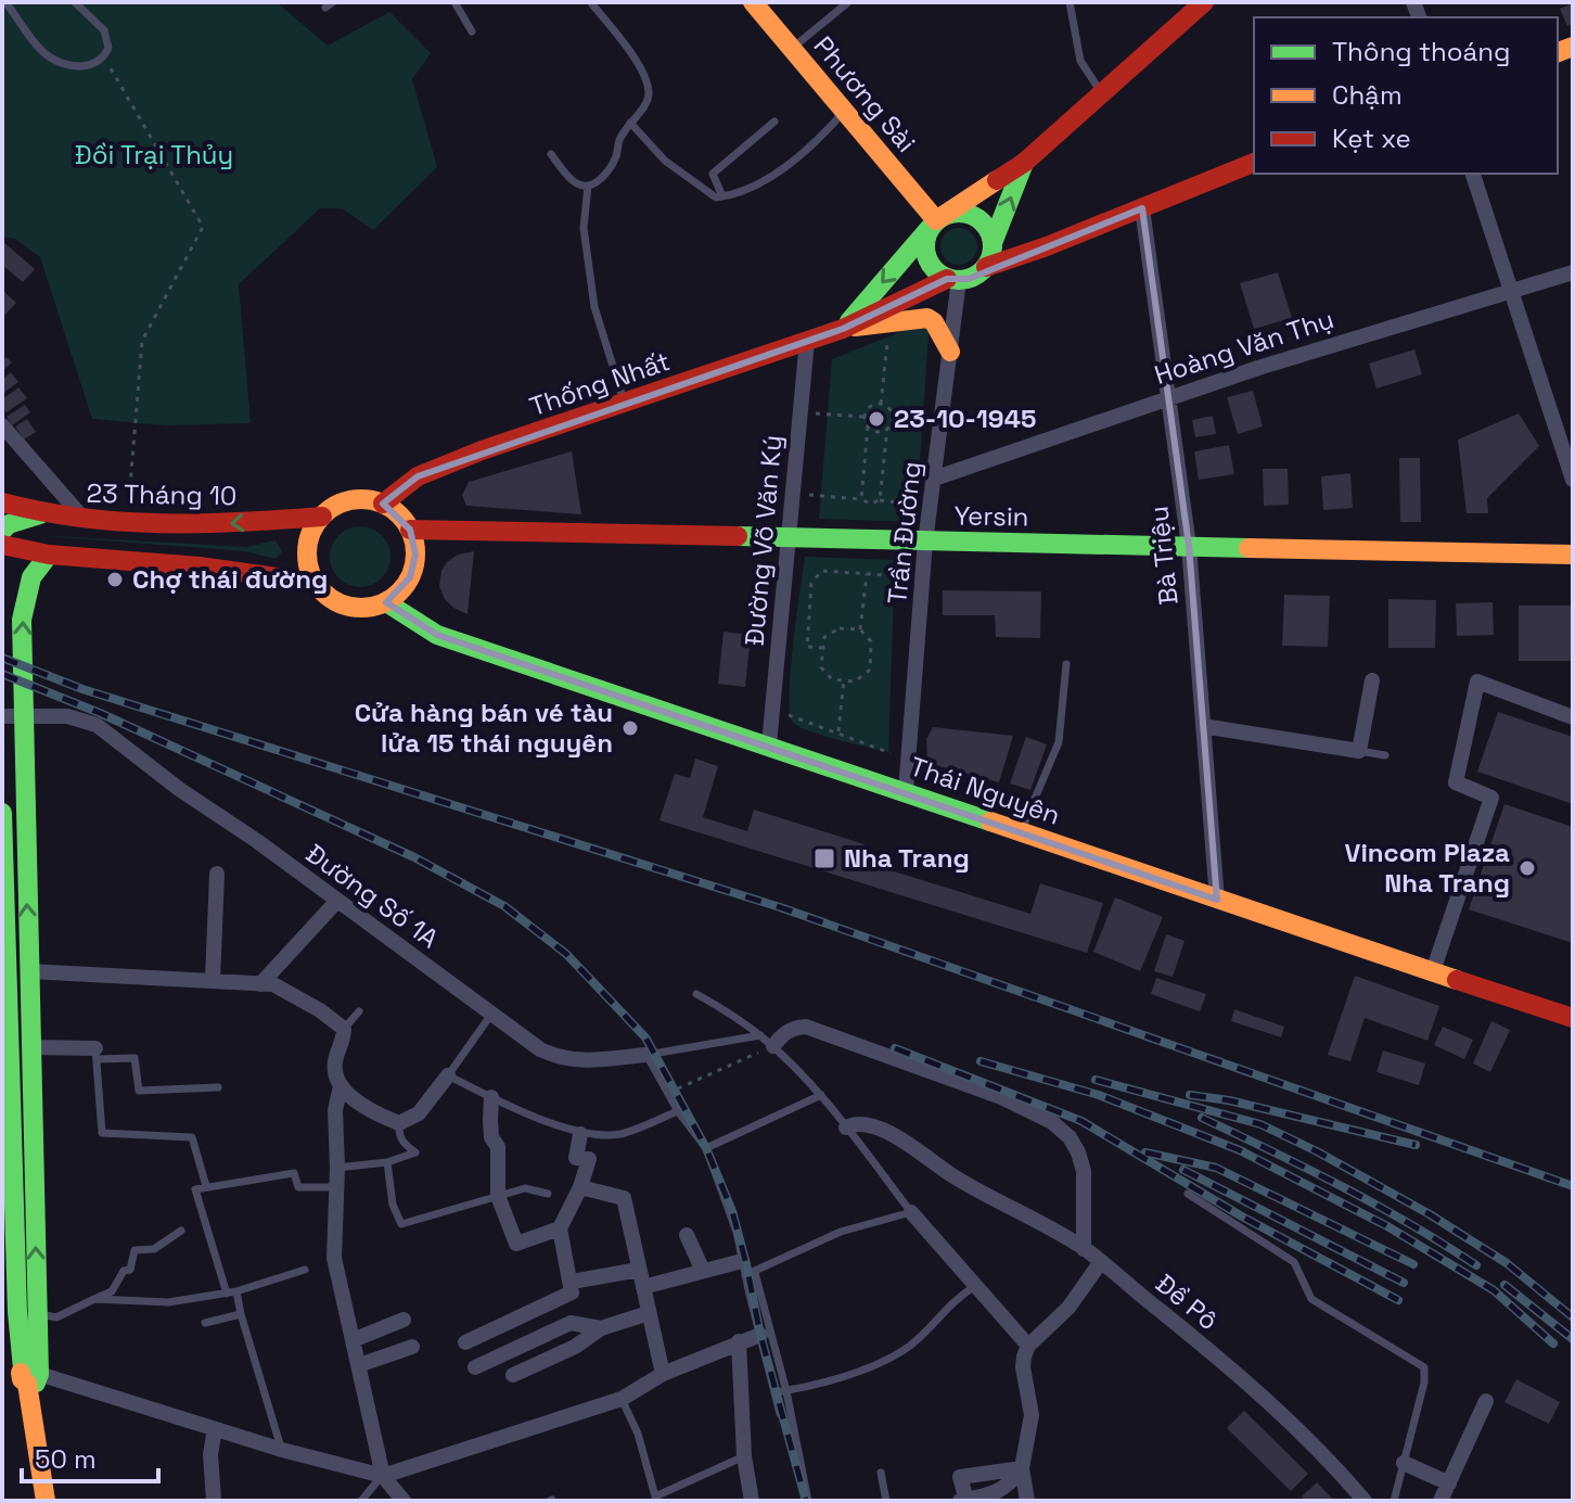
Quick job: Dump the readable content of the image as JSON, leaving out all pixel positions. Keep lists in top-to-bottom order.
{
  "streets": {
    "main road": [
      "Phương Sài",
      "Thống Nhất",
      "23 Tháng 10",
      "Yersin",
      "Thái Nguyên"
    ],
    "street": [
      "Hoàng Văn Thụ",
      "Trần Đường",
      "Đường Võ Văn Ký",
      "Bà Triệu",
      "Đường Số 1A",
      "Đề Pô"
    ]
  },
  "crossings": [
    ["Phương Sài", "Thống Nhất"],
    ["Phương Sài", "Trần Đường"],
    ["Hoàng Văn Thụ", "Trần Đường"],
    ["Hoàng Văn Thụ", "Bà Triệu"],
    ["Thống Nhất", "23 Tháng 10"],
    ["Thống Nhất", "Yersin"],
    ["Thống Nhất", "Trần Đường"],
    ["Thống Nhất", "Đường Võ Văn Ký"],
    ["Thống Nhất", "Bà Triệu"],
    ["Thống Nhất", "Thái Nguyên"],
    ["23 Tháng 10", "Yersin"],
    ["23 Tháng 10", "Thái Nguyên"],
    ["Yersin", "Trần Đường"],
    ["Yersin", "Đường Võ Văn Ký"],
    ["Yersin", "Bà Triệu"],
    ["Yersin", "Thái Nguyên"],
    ["Trần Đường", "Thái Nguyên"],
    ["Đường Võ Văn Ký", "Thái Nguyên"],
    ["Bà Triệu", "Thái Nguyên"]
  ],
  "parks": ["Đồi Trại Thủy"],
  "places": {
    "other": [
      "23-10-1945",
      "Chợ thái đường",
      "Cửa hàng bán vé tàu lửa 15 thái nguyên",
      "Vincom Plaza Nha Trang"
    ],
    "transit": ["Nha Trang"]
  },
  "legend": ["Thông thoáng", "Chậm", "Kẹt xe"],
  "scale_bar": "50 m"
}
